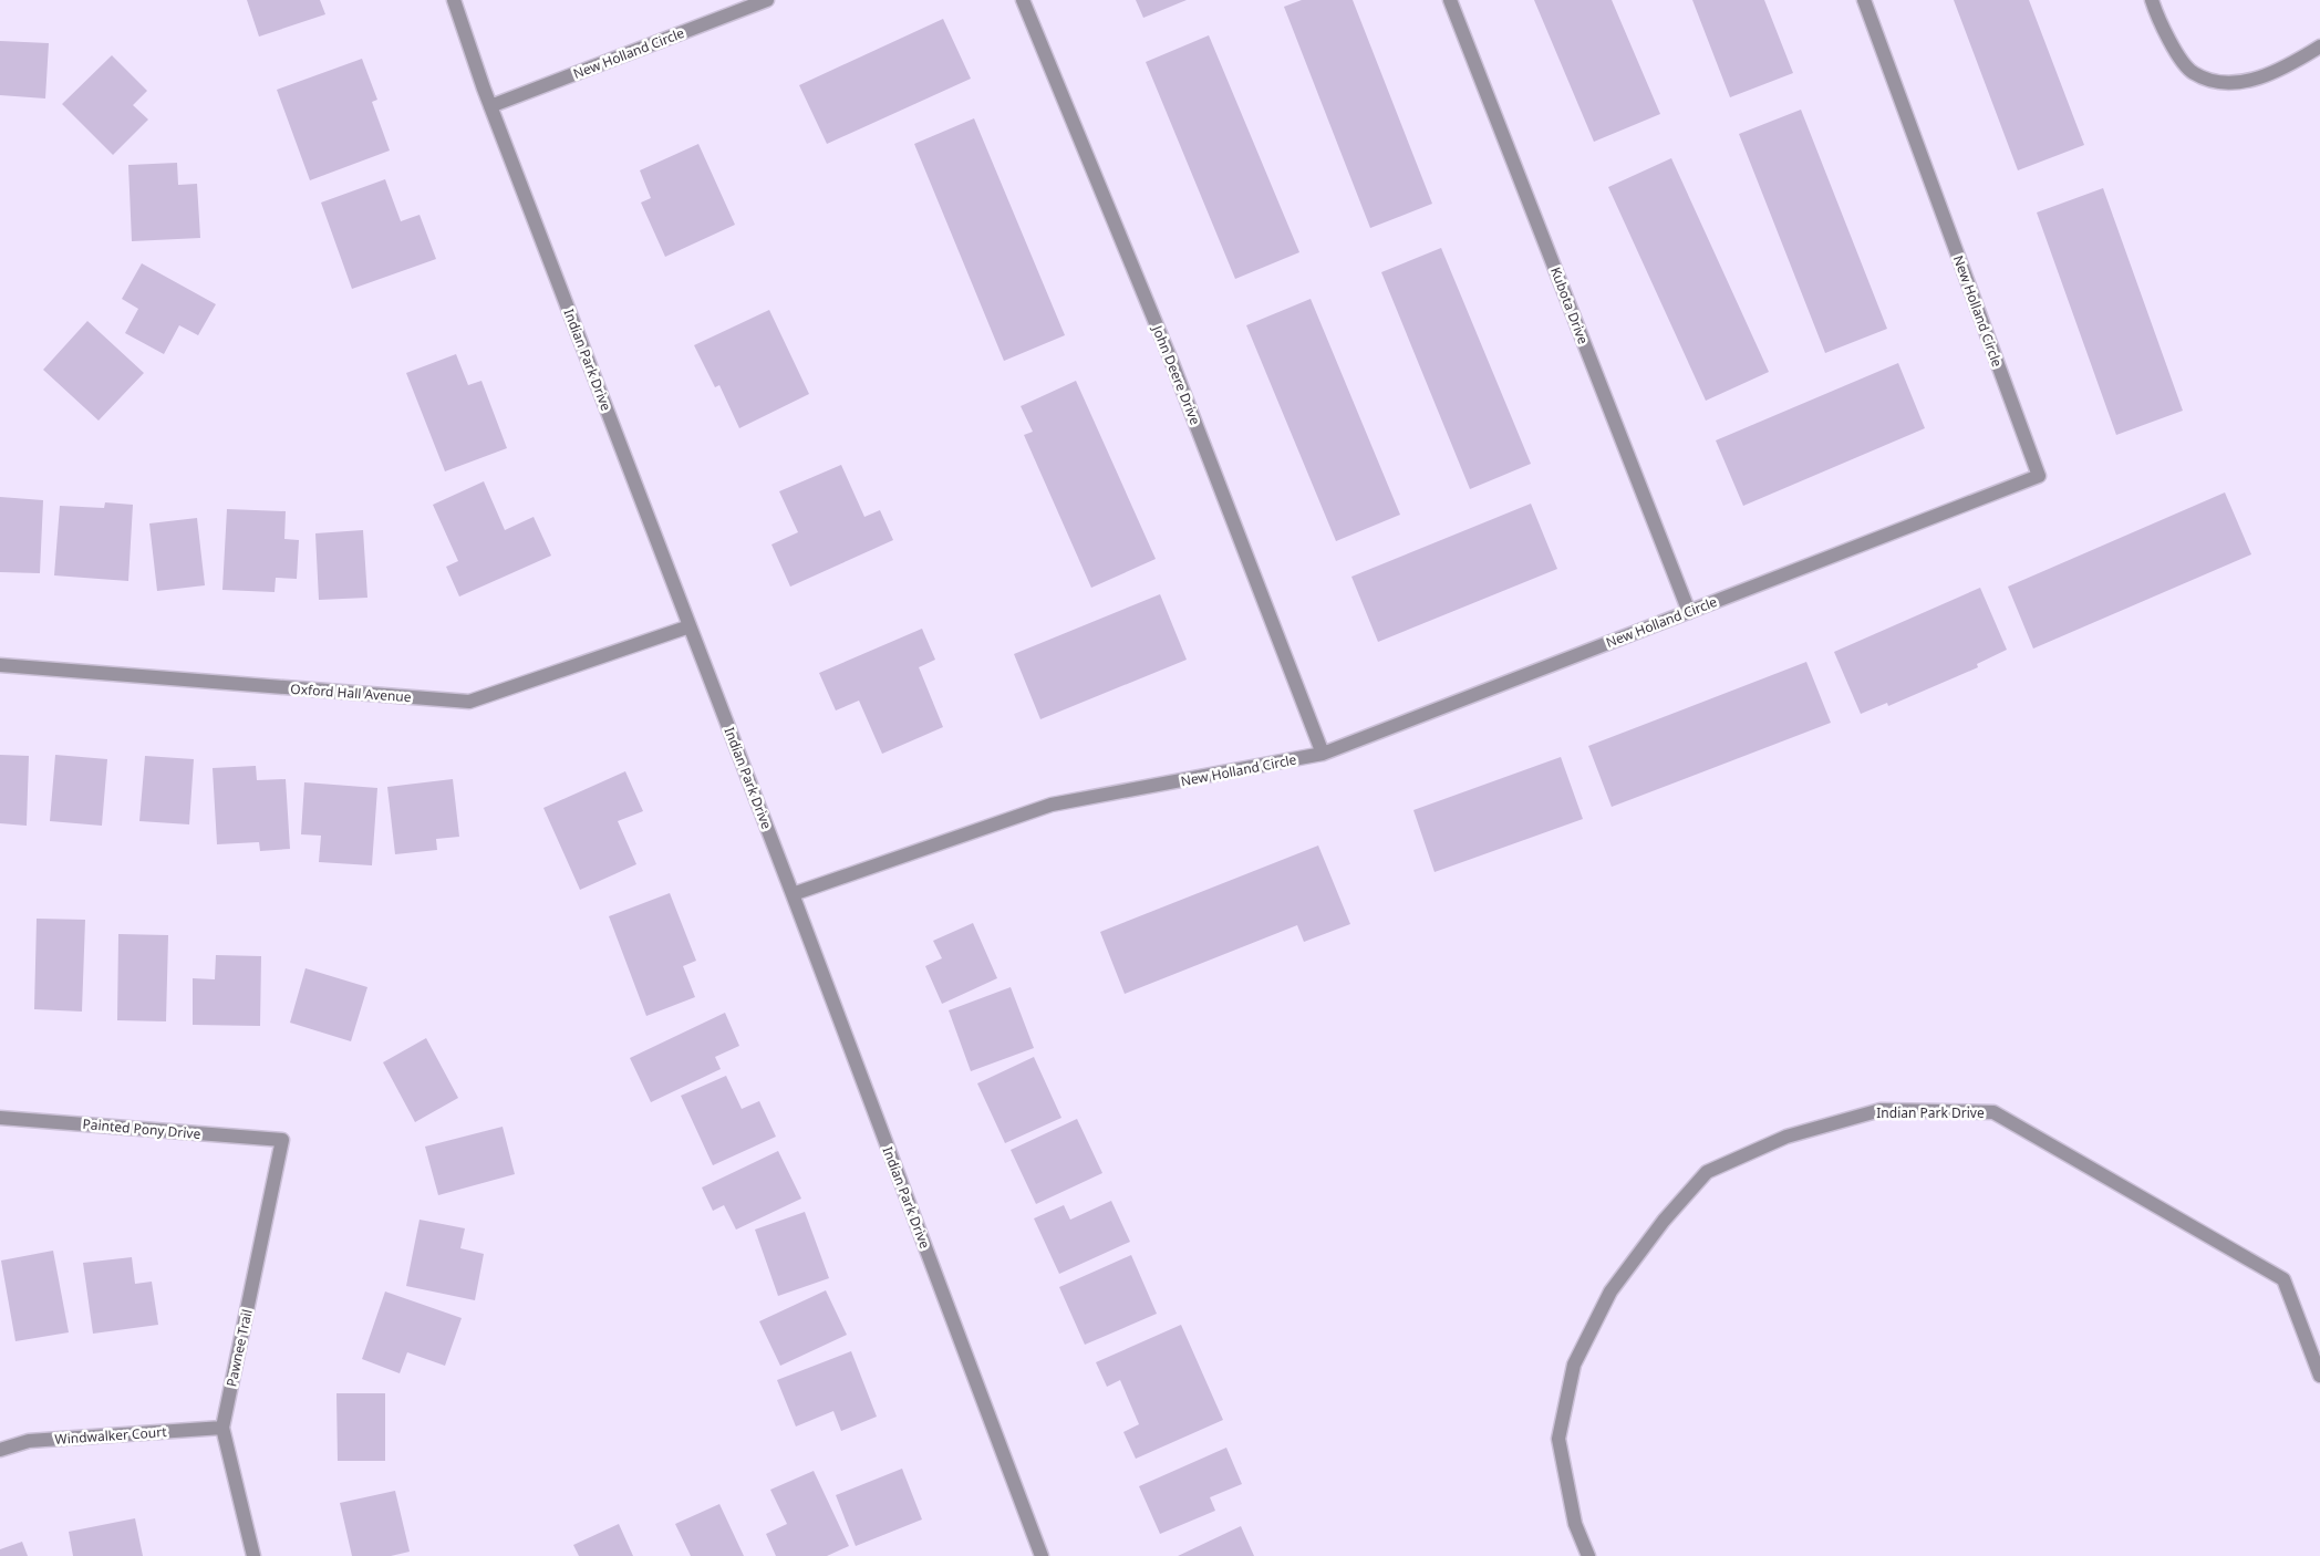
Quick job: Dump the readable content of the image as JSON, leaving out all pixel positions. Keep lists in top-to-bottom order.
{
  "streets": {
    "street": [
      "New Holland Circle",
      "Kubota Drive",
      "Indian Park Drive",
      "John Deere Drive",
      "Oxford Hall Avenue",
      "Painted Pony Drive",
      "Pawnee Trail",
      "Windwalker Court"
    ]
  },
  "crossings": [
    ["New Holland Circle", "Kubota Drive"],
    ["New Holland Circle", "Indian Park Drive"],
    ["New Holland Circle", "John Deere Drive"],
    ["Indian Park Drive", "Oxford Hall Avenue"],
    ["Painted Pony Drive", "Pawnee Trail"],
    ["Pawnee Trail", "Windwalker Court"]
  ]
}
